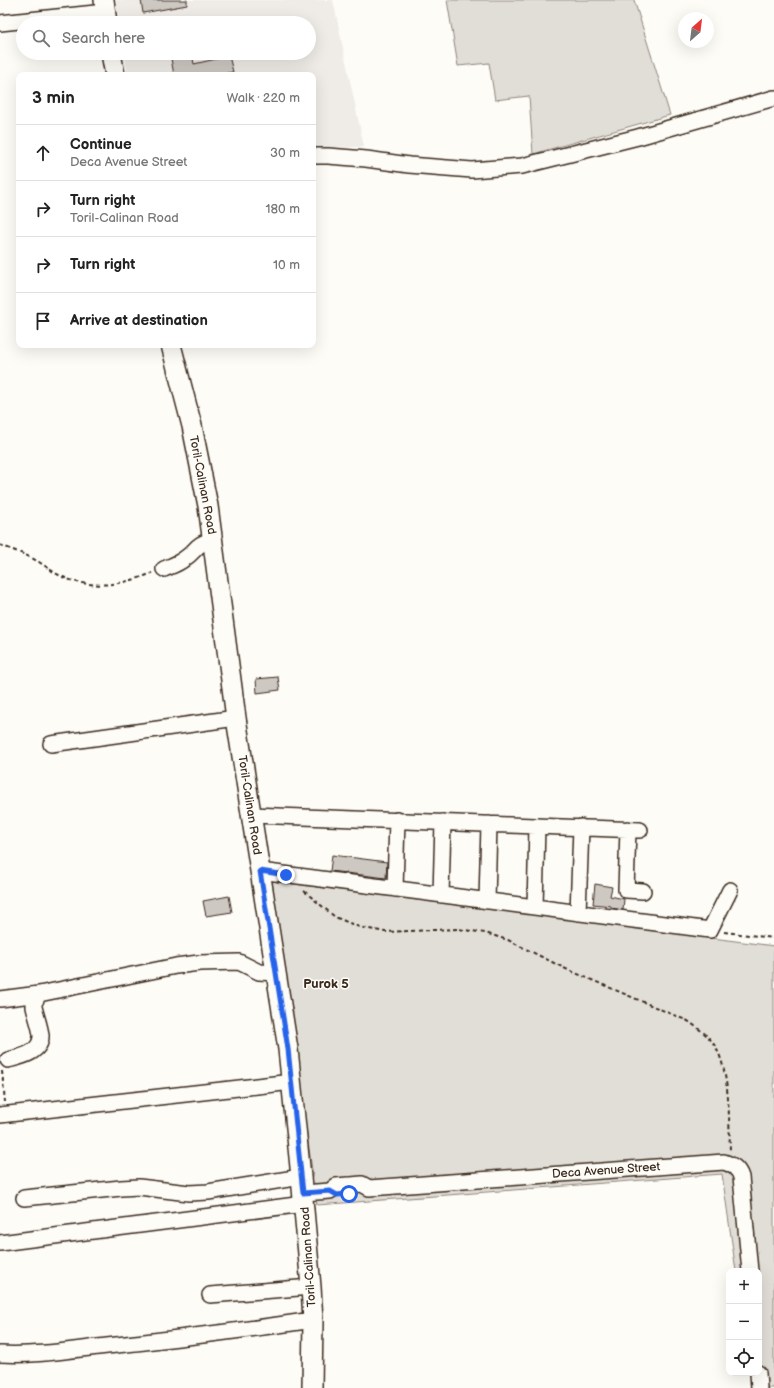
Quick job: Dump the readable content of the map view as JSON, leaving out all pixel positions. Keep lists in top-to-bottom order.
{
  "streets": {
    "main road": ["Toril-Calinan Road"],
    "street": ["Deca Avenue Street"]
  },
  "crossings": [
    ["Toril-Calinan Road", "Deca Avenue Street"]
  ],
  "districts": ["Purok 5"],
  "north": "top right",
  "page": {
    "search": "Search here",
    "heading": ["3 min", "Walk · 220 m"],
    "list": [
      ["Continue", "Deca Avenue Street", "30 m"],
      ["Turn right", "Toril-Calinan Road", "180 m"],
      ["Turn right", "10 m"],
      "Arrive at destination"
    ],
    "map_buttons": ["+", "−"]
  }
}
